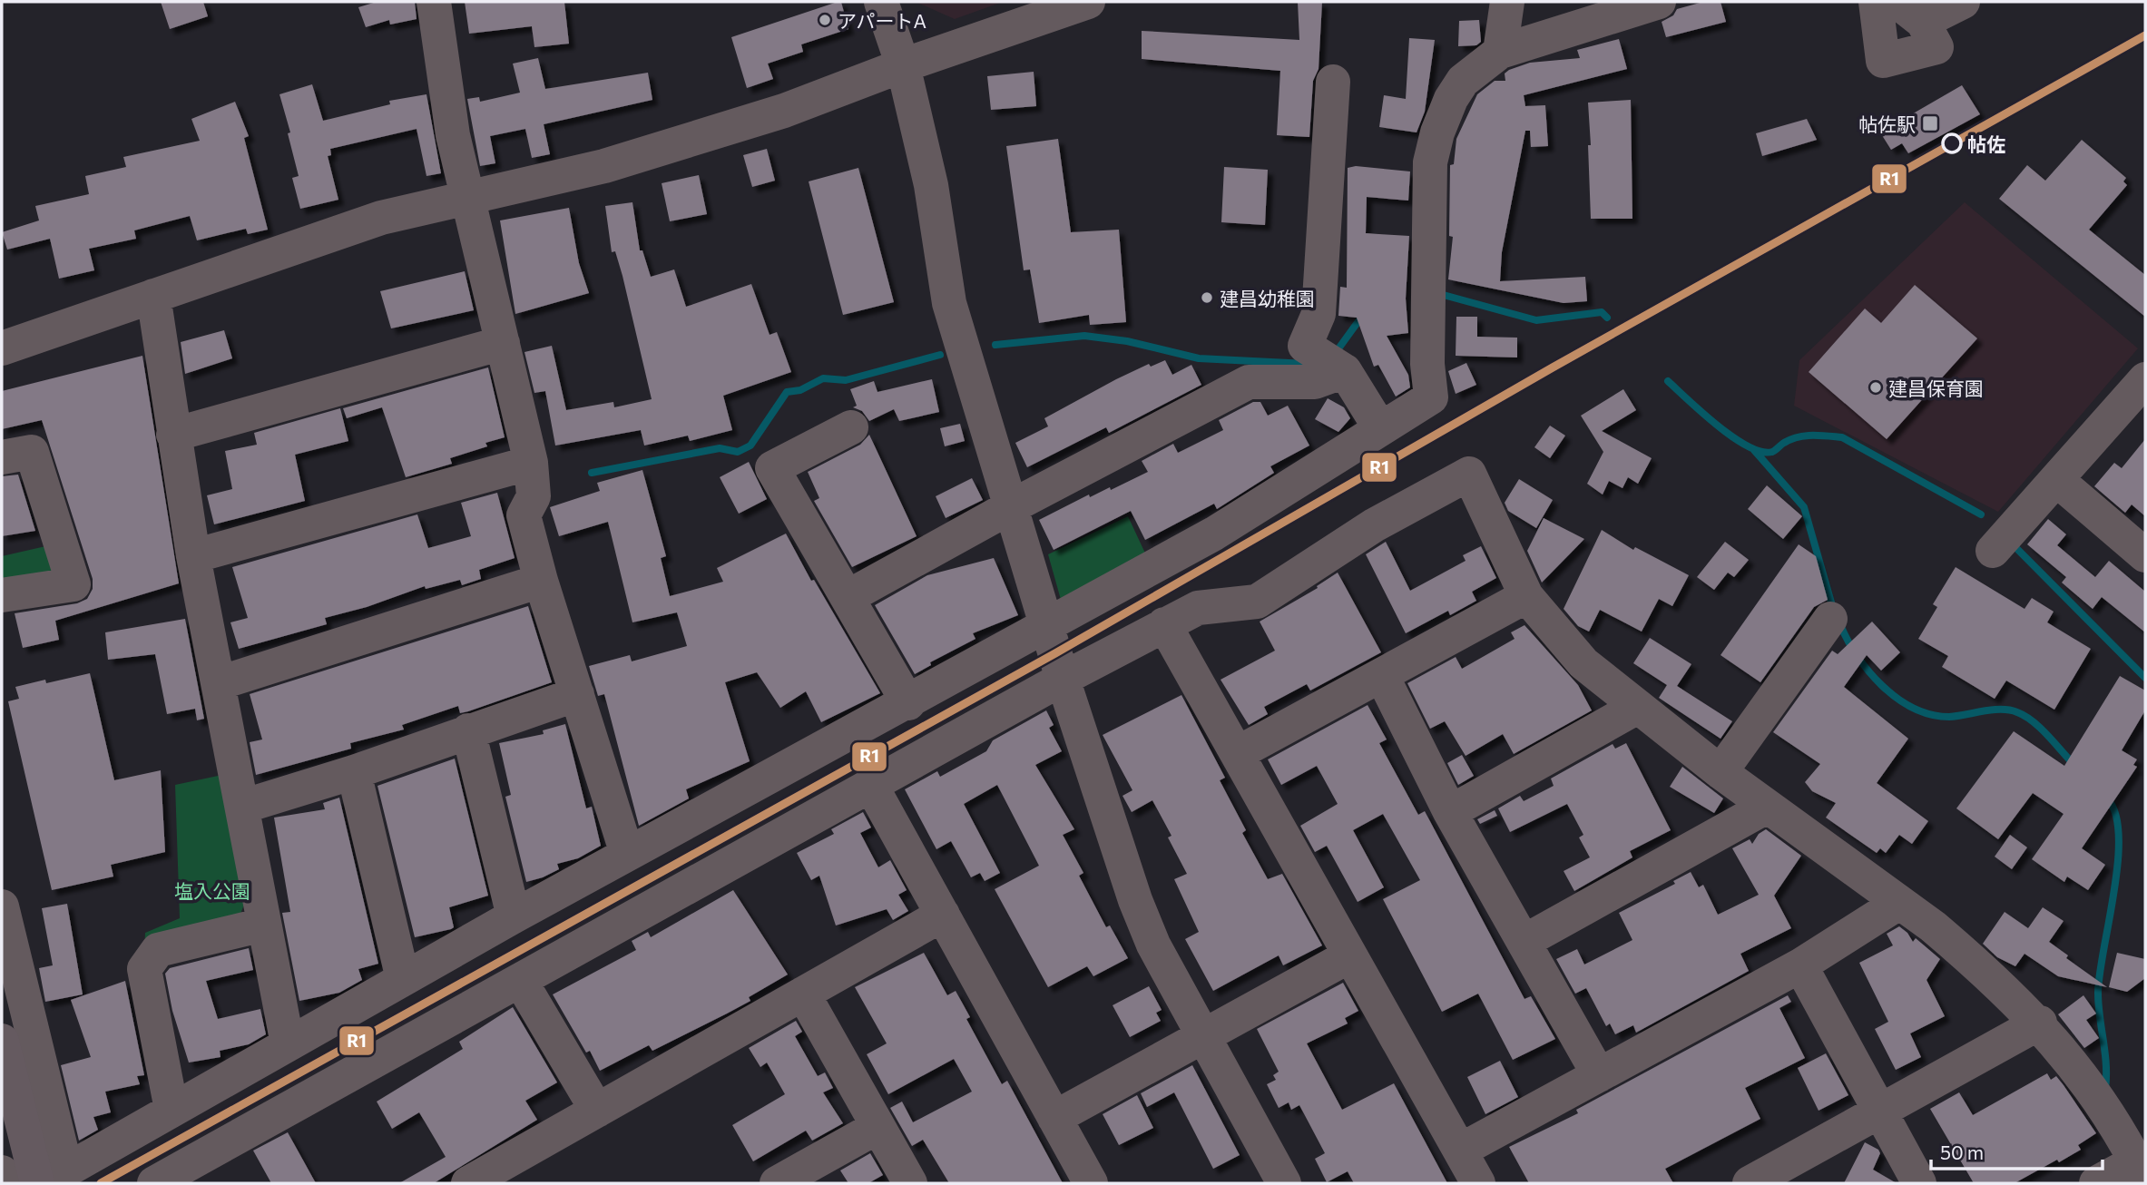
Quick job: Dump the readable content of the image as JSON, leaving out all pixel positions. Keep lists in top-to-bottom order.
{
  "parks": ["塩入公園"],
  "places": {
    "other": [
      "アパートA",
      "帖佐",
      "建昌幼稚園",
      "建昌保育園"
    ],
    "transit": ["帖佐駅"]
  },
  "lines": ["transit line R1"],
  "scale_bar": "50 m"
}
